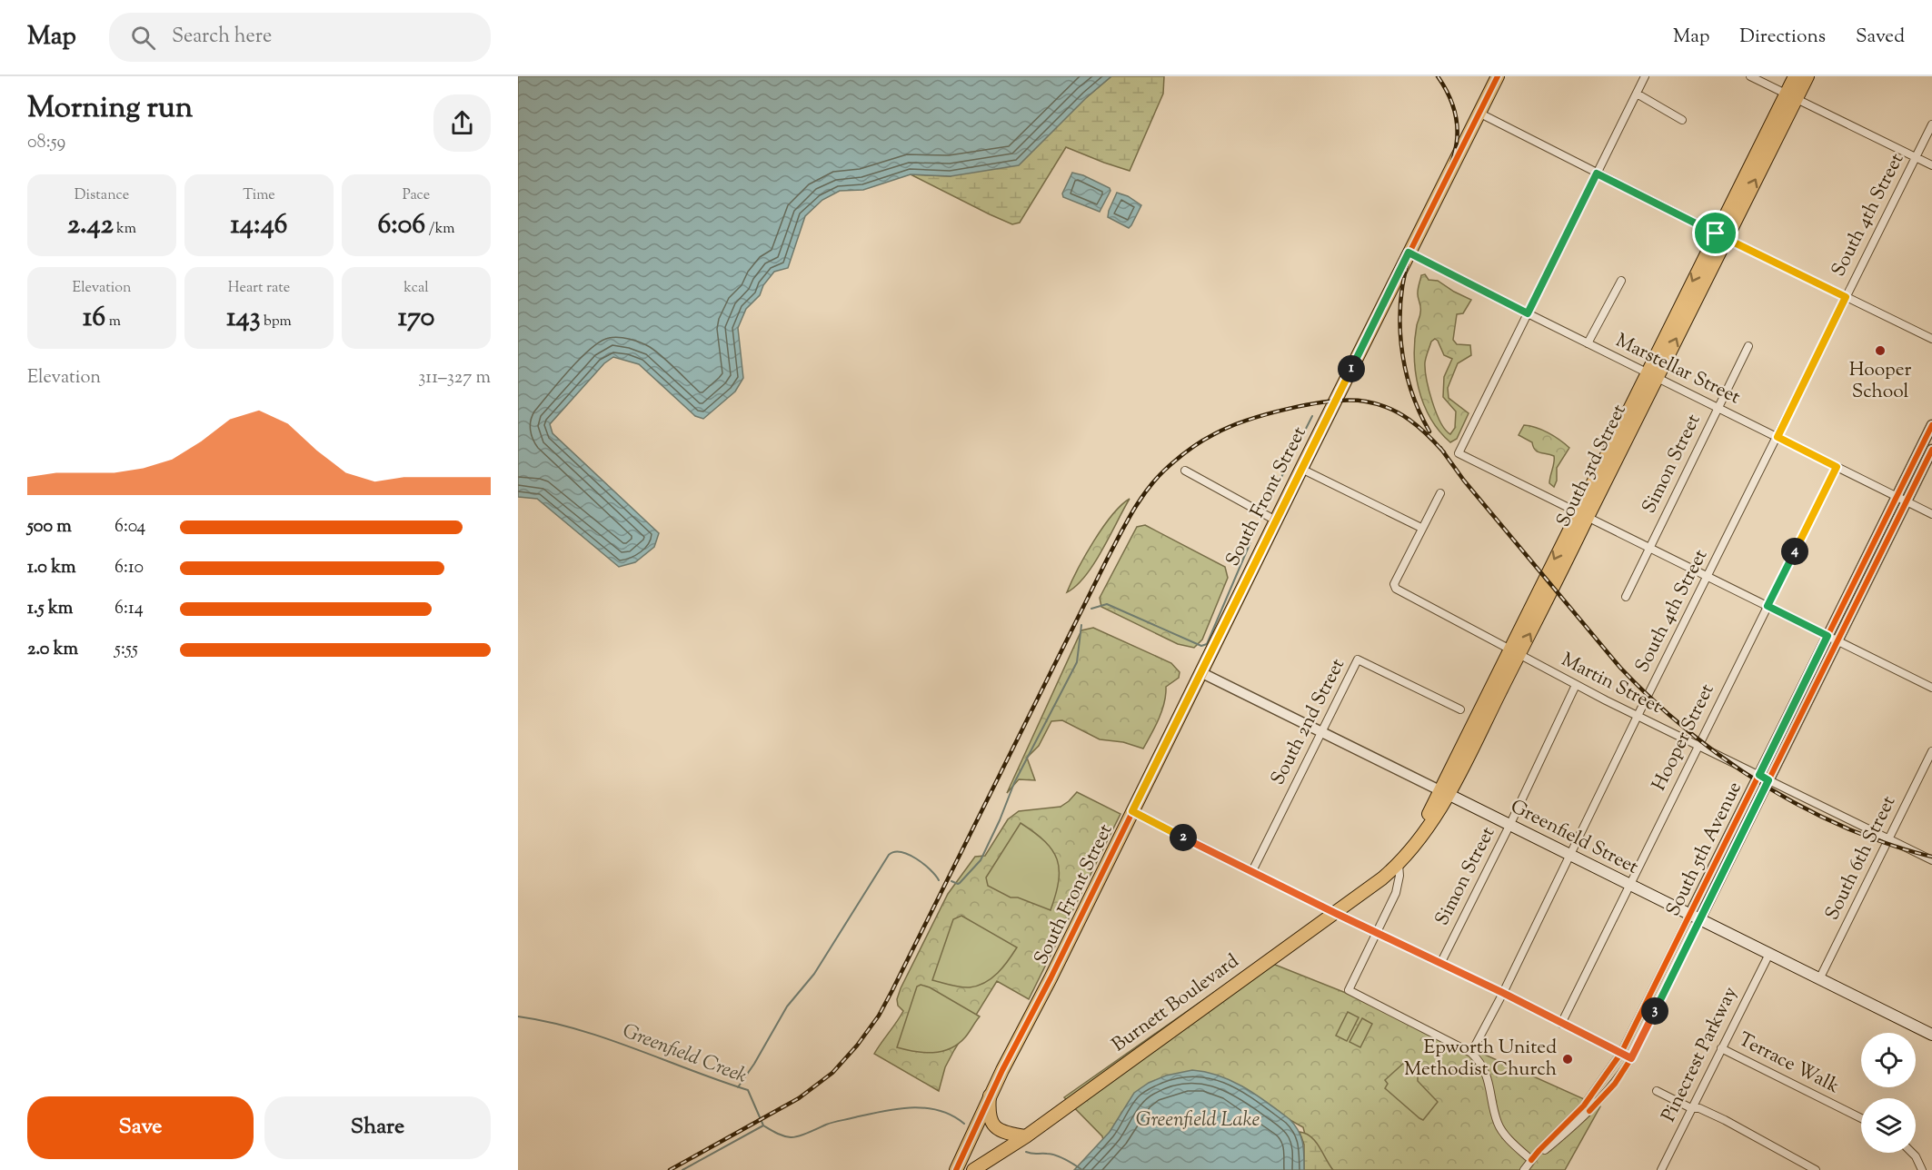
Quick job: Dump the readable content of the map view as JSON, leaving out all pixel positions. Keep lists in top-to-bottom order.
{
  "streets": {
    "main road": [
      "South 3rd Street",
      "South Front Street",
      "Greenfield Street",
      "Burnett Boulevard"
    ],
    "street": [
      "South 4th Street",
      "Marstellar Street",
      "Simon Street",
      "Martin Street",
      "South 2nd Street",
      "Hooper Street",
      "South 5th Avenue",
      "South 6th Street",
      "Pinecrest Parkway",
      "Terrace Walk"
    ]
  },
  "crossings": [
    ["South 4th Street", "Marstellar Street"],
    ["South 4th Street", "Martin Street"],
    ["South 4th Street", "Greenfield Street"],
    ["Marstellar Street", "Simon Street"],
    ["Marstellar Street", "South 3rd Street"],
    ["Marstellar Street", "South Front Street"],
    ["Marstellar Street", "Hooper Street"],
    ["Marstellar Street", "South 5th Avenue"],
    ["Simon Street", "Martin Street"],
    ["Simon Street", "Greenfield Street"],
    ["South 3rd Street", "Martin Street"],
    ["South 3rd Street", "Greenfield Street"],
    ["South 3rd Street", "Burnett Boulevard"],
    ["South Front Street", "Greenfield Street"],
    ["Martin Street", "Hooper Street"],
    ["Martin Street", "South 5th Avenue"],
    ["Martin Street", "South 6th Street"],
    ["South 2nd Street", "Greenfield Street"],
    ["Hooper Street", "Greenfield Street"],
    ["Greenfield Street", "South 5th Avenue"],
    ["Greenfield Street", "South 6th Street"],
    ["Greenfield Street", "Pinecrest Parkway"],
    ["Pinecrest Parkway", "Terrace Walk"]
  ],
  "water": ["Greenfield Creek", "Greenfield Lake"],
  "places": ["Hooper School", "Epworth United Methodist Church"],
  "page": {
    "header": "Map",
    "search": "Search here",
    "nav": ["Map", "Directions", "Saved"],
    "heading": ["Morning run", "08:59"],
    "stats": [
      ["Distance", "2.42 km"],
      ["Time", "14:46"],
      ["Pace", "6:06 /km"],
      ["Elevation", "16 m"],
      ["Heart rate", "143 bpm"],
      ["kcal", "170"]
    ],
    "chart": ["Elevation", "311–327 m"],
    "pins": [
      "1",
      "4",
      "2",
      "3"
    ],
    "list": [
      {
        "name": "500 m",
        "note": "6:04"
      },
      {
        "name": "1.0 km",
        "note": "6:10"
      },
      {
        "name": "1.5 km",
        "note": "6:14"
      },
      {
        "name": "2.0 km",
        "note": "5:55"
      }
    ],
    "buttons": ["Save", "Share"]
  }
}
